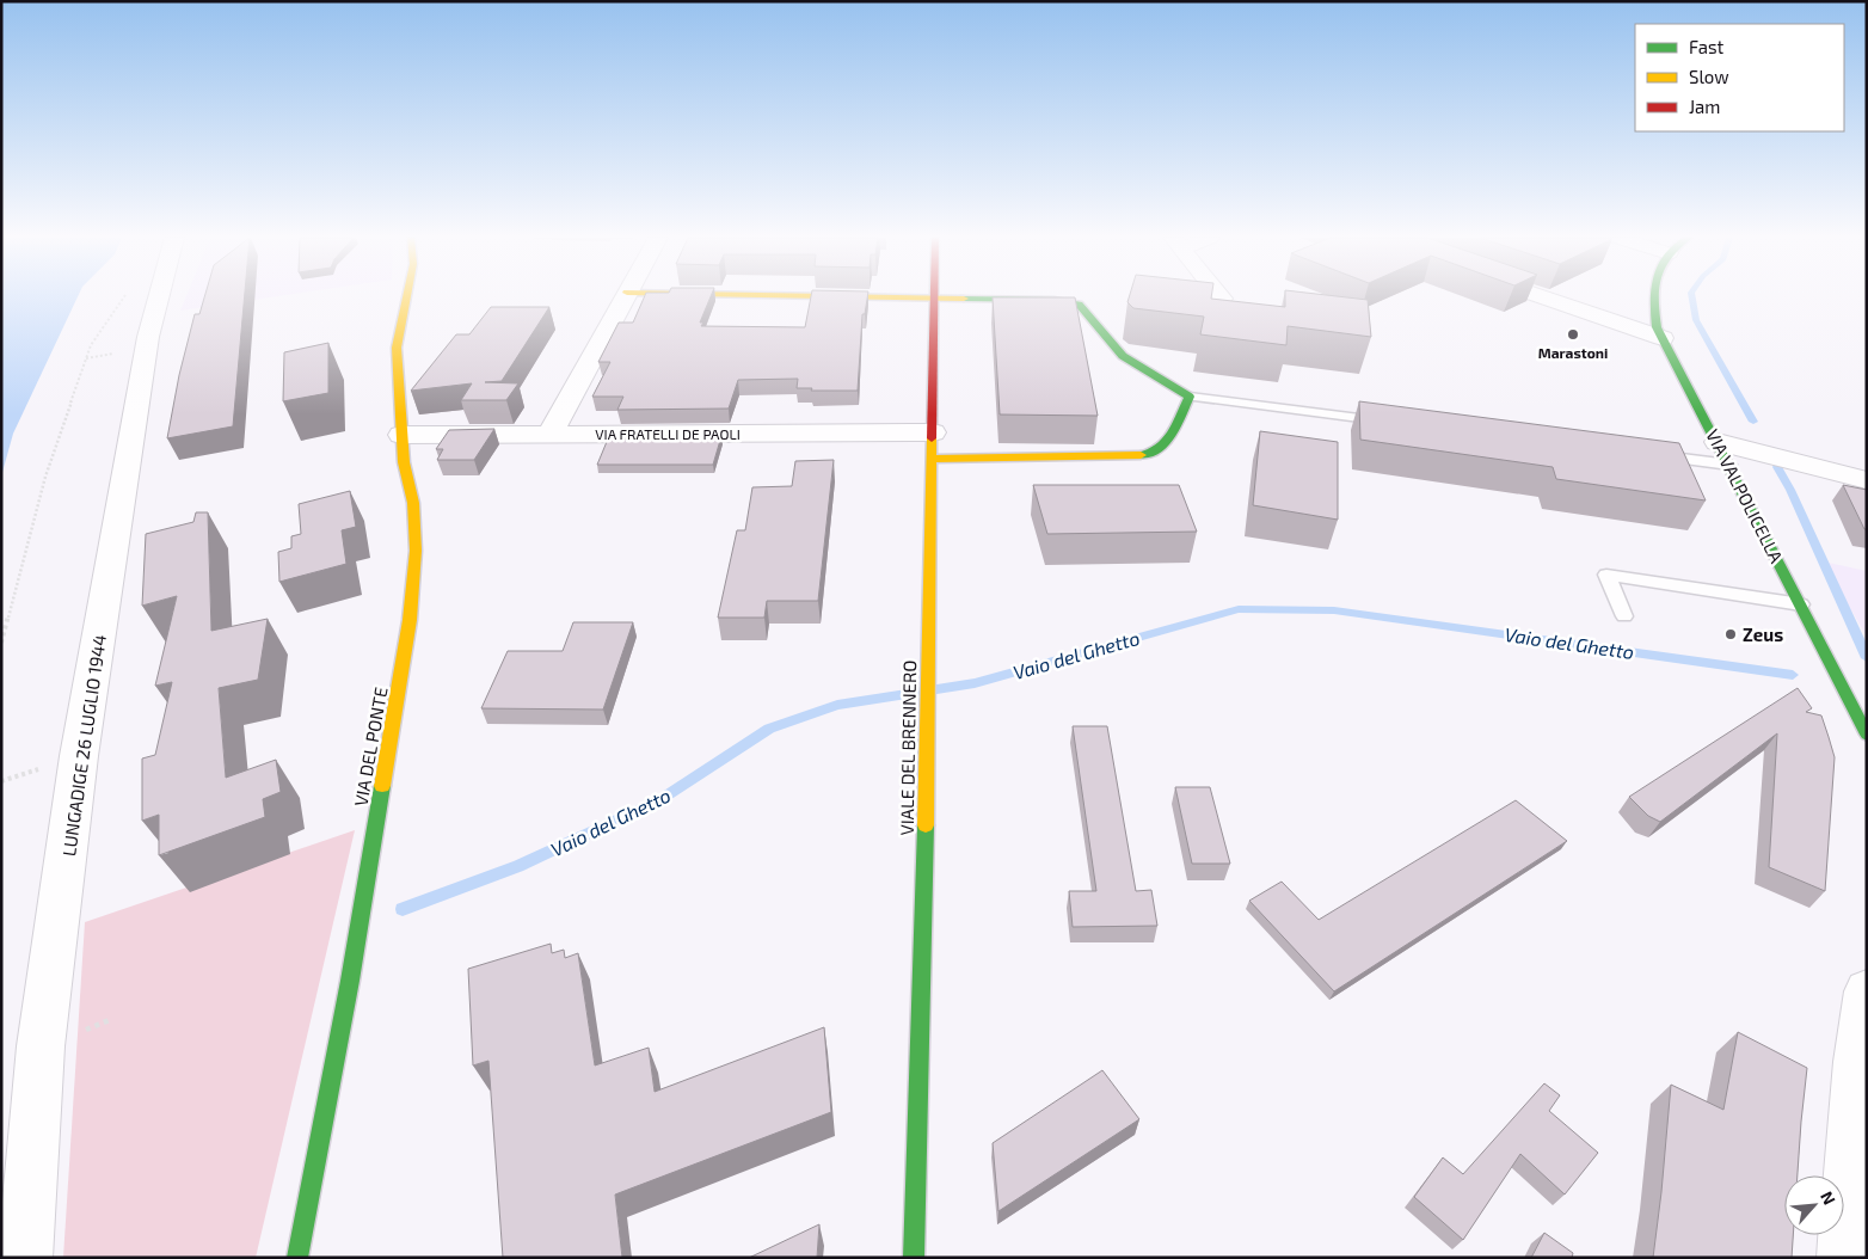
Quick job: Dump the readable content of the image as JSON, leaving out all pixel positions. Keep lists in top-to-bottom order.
{
  "streets": {
    "street": [
      "VIA FRATELLI DE PAOLI",
      "VIA VALPOLICELLA",
      "LUNGADIGE 26 LUGLIO 1944",
      "VIA DEL PONTE",
      "VIALE DEL BRENNERO"
    ]
  },
  "crossings": [
    ["VIA FRATELLI DE PAOLI", "VIA DEL PONTE"],
    ["VIA FRATELLI DE PAOLI", "VIALE DEL BRENNERO"]
  ],
  "water": ["Vaio del Ghetto"],
  "places": ["Marastoni", "Zeus"],
  "legend": ["Fast", "Slow", "Jam"],
  "north": "top right"
}
